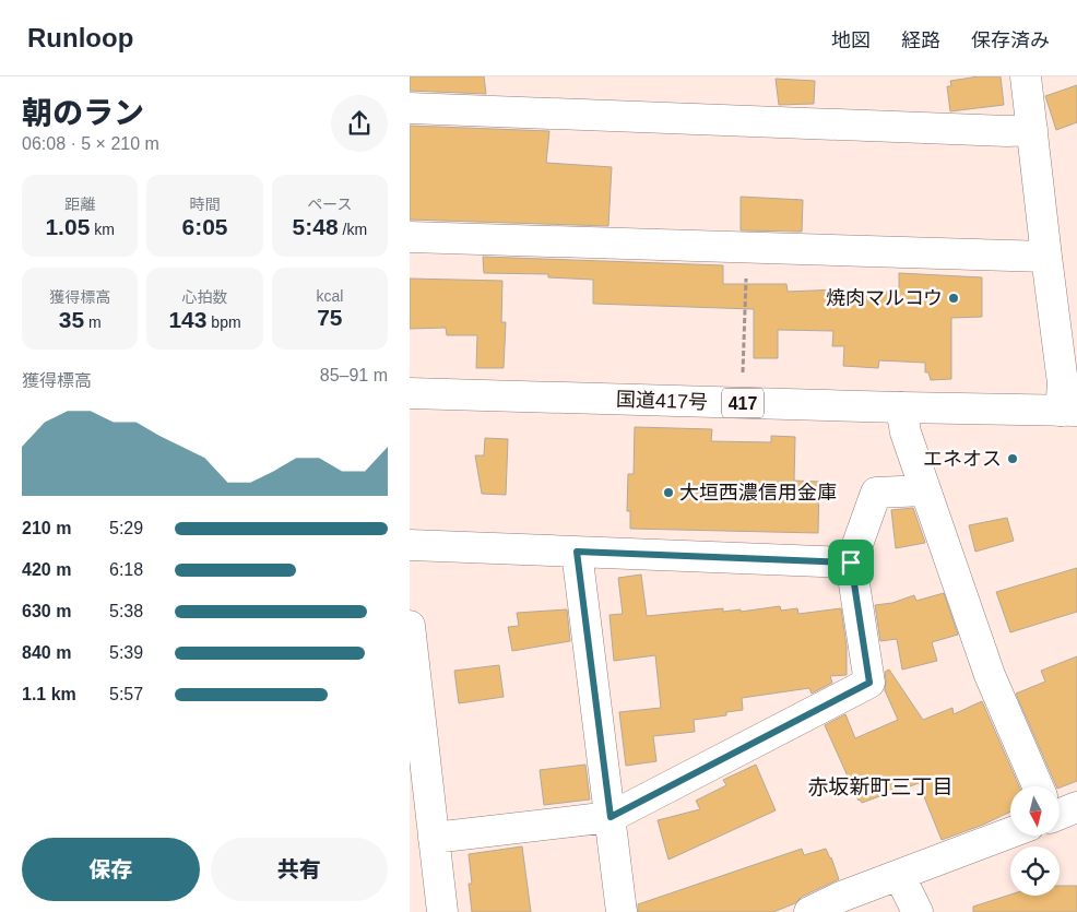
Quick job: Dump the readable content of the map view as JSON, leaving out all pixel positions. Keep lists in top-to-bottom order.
{
  "streets": {
    "main road": ["国道417号", "417"]
  },
  "districts": ["赤坂新町三丁目"],
  "places": ["焼肉マルコウ", "エネオス", "大垣西濃信用金庫"],
  "north": "bottom",
  "page": {
    "header": "Runloop",
    "nav": ["地図", "経路", "保存済み"],
    "heading": ["朝のラン", "06:08 · 5 × 210 m"],
    "stats": [
      ["距離", "1.05 km"],
      ["時間", "6:05"],
      ["ペース", "5:48 /km"],
      ["獲得標高", "35 m"],
      ["心拍数", "143 bpm"],
      ["kcal", "75"]
    ],
    "chart": ["獲得標高", "85–91 m"],
    "list": [
      {
        "name": "210 m",
        "note": "5:29"
      },
      {
        "name": "420 m",
        "note": "6:18"
      },
      {
        "name": "630 m",
        "note": "5:38"
      },
      {
        "name": "840 m",
        "note": "5:39"
      },
      {
        "name": "1.1 km",
        "note": "5:57"
      }
    ],
    "buttons": ["保存", "共有"]
  }
}
